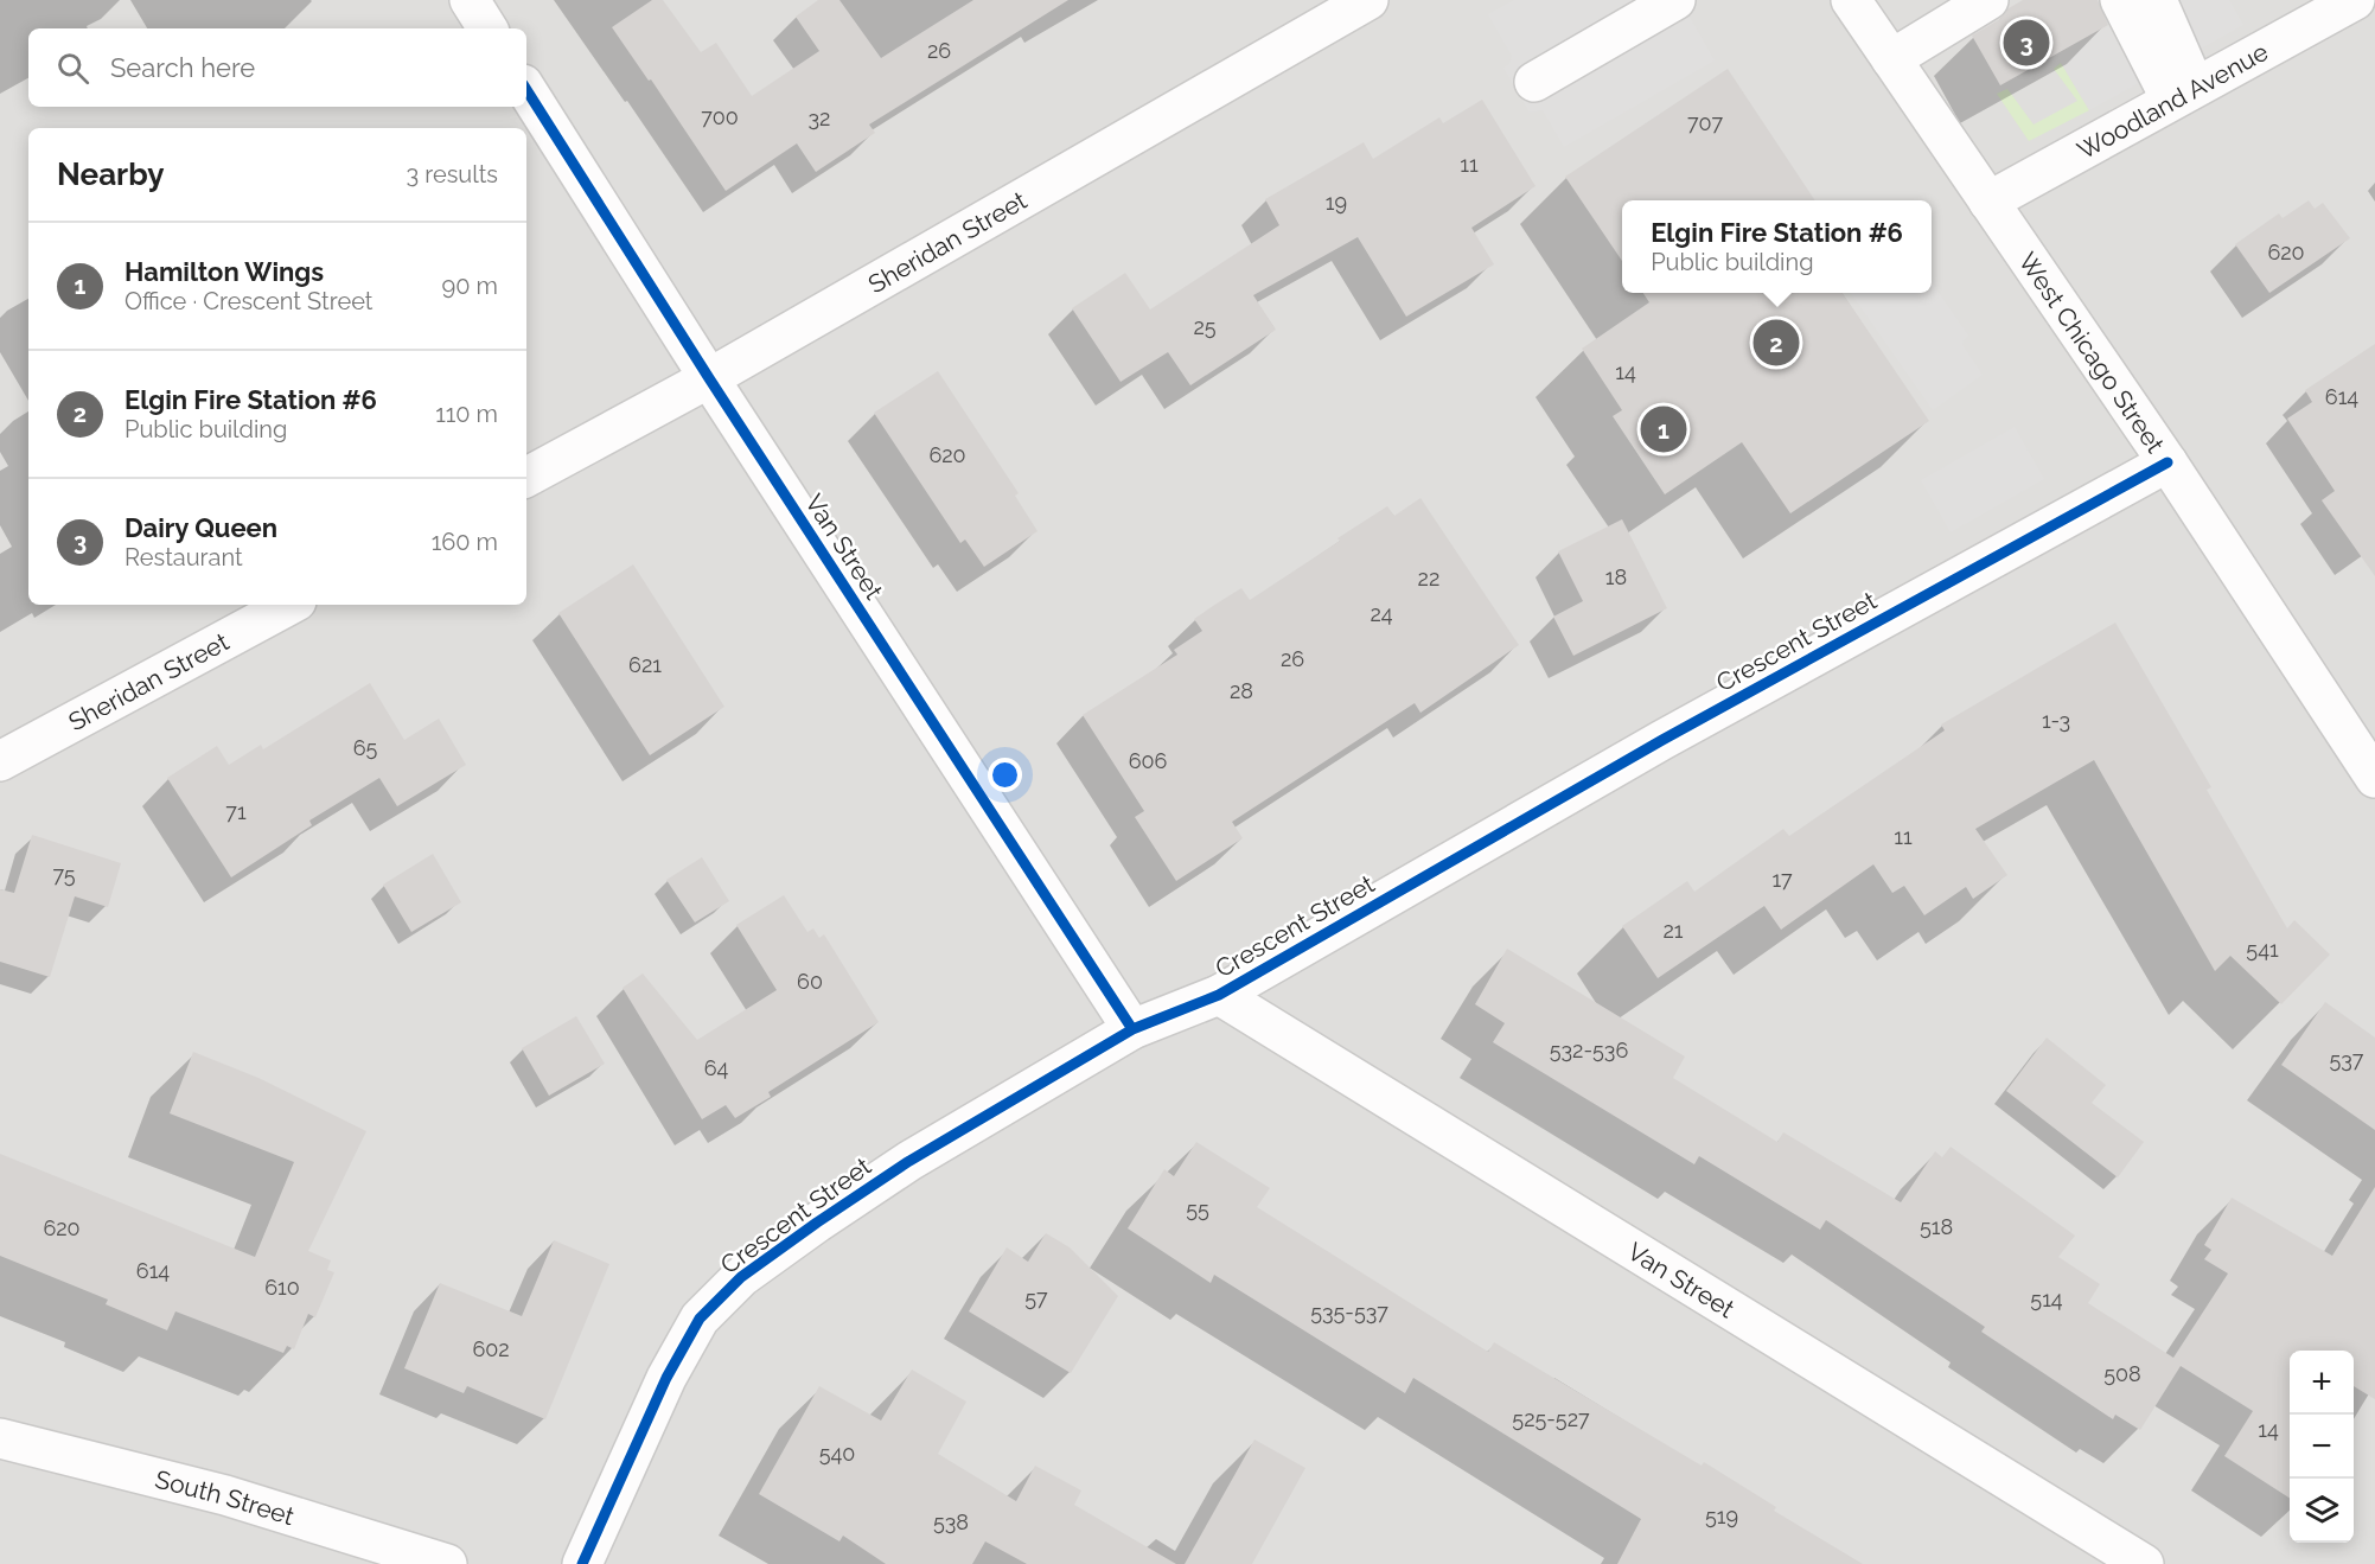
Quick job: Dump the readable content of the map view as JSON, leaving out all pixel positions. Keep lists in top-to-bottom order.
{
  "streets": {
    "street": [
      "Woodland Avenue",
      "Sheridan Street",
      "West Chicago Street",
      "Van Street",
      "Crescent Street",
      "South Street"
    ]
  },
  "crossings": [
    ["Woodland Avenue", "West Chicago Street"],
    ["Sheridan Street", "Van Street"],
    ["West Chicago Street", "Crescent Street"],
    ["Van Street", "Crescent Street"]
  ],
  "house_numbers": [
    "26",
    "700",
    "32",
    "707",
    "11",
    "19",
    "620",
    "25",
    "14",
    "614",
    "620",
    "18",
    "22",
    "24",
    "26",
    "621",
    "28",
    "1-3",
    "65",
    "606",
    "71",
    "11",
    "75",
    "17",
    "21",
    "541",
    "60",
    "532-536",
    "537",
    "64",
    "55",
    "518",
    "620",
    "614",
    "610",
    "57",
    "514",
    "535-537",
    "602",
    "508",
    "525-527",
    "14",
    "540",
    "519",
    "538"
  ],
  "page": {
    "pins": ["3", "2", "1"],
    "search": "Search here",
    "heading": ["Nearby", "3 results"],
    "popup": ["Elgin Fire Station #6", "Public building"],
    "list": [
      {
        "mark": "1",
        "name": "Hamilton Wings",
        "note": "Office · Crescent Street",
        "value": "90 m"
      },
      {
        "mark": "2",
        "name": "Elgin Fire Station #6",
        "note": "Public building",
        "value": "110 m"
      },
      {
        "mark": "3",
        "name": "Dairy Queen",
        "note": "Restaurant",
        "value": "160 m"
      }
    ],
    "map_buttons": ["+", "−"]
  }
}
